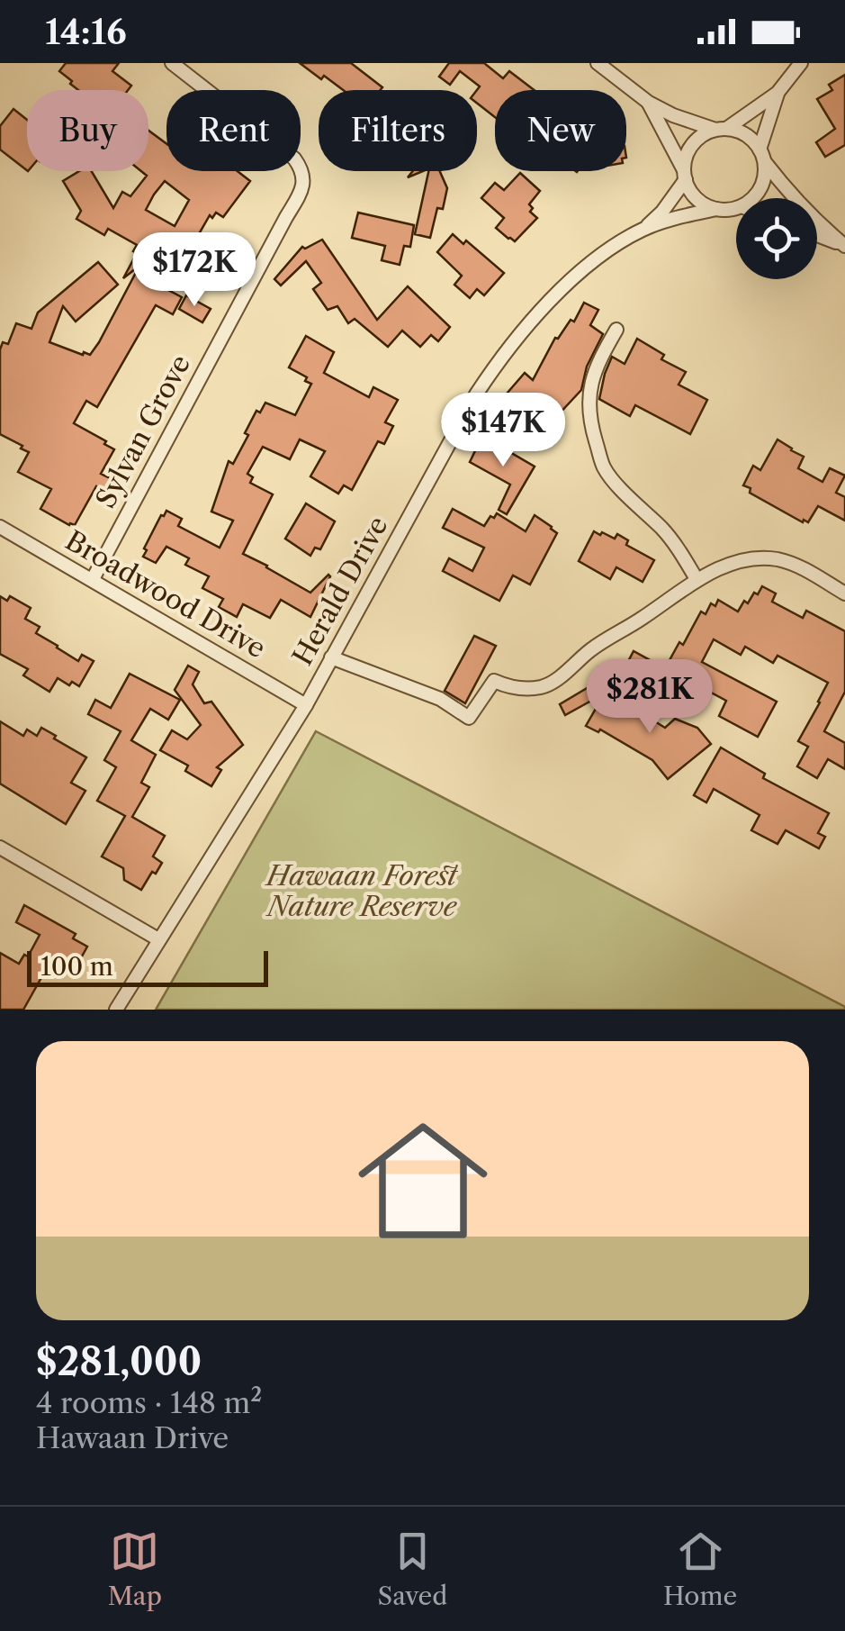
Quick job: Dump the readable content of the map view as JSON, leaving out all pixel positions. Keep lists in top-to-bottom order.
{
  "streets": {
    "street": ["Sylvan Grove", "Herald Drive", "Broadwood Drive"]
  },
  "crossings": [
    ["Sylvan Grove", "Broadwood Drive"],
    ["Herald Drive", "Broadwood Drive"]
  ],
  "parks": ["Hawaan Forest Nature Reserve"],
  "scale_bar": "100 m",
  "page": {
    "status": "14:16",
    "chip": [
      "Buy",
      "Rent",
      "Filters",
      "New"
    ],
    "price": ["$172K", "$147K", "$281K"],
    "scale": "100 m",
    "list": [
      {
        "name": "$281,000",
        "note": "4 rooms · 148 m² · Hawaan Drive"
      }
    ],
    "tabs": ["Map", "Saved", "Home"]
  }
}
